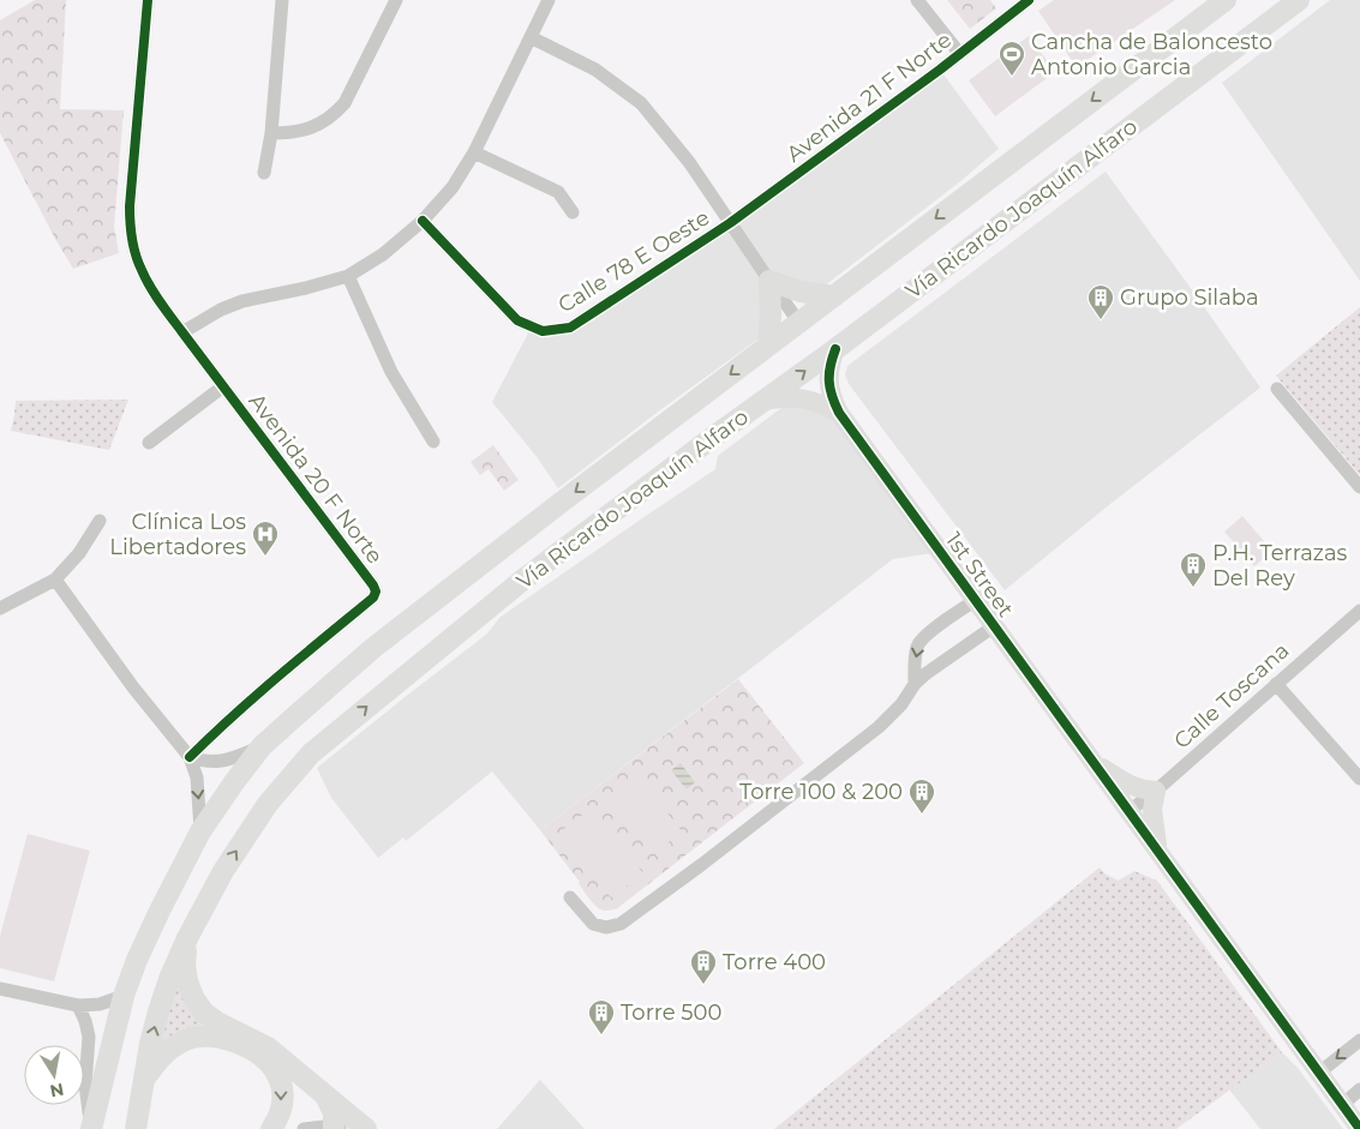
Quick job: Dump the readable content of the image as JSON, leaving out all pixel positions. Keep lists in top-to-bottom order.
{
  "streets": {
    "main road": ["Vía Ricardo Joaquín Alfaro"],
    "street": [
      "Avenida 21 F Norte",
      "Calle 78 E Oeste",
      "Avenida 20 F Norte",
      "1st Street",
      "Calle Toscana"
    ]
  },
  "crossings": [
    ["Avenida 21 F Norte", "Calle 78 E Oeste"],
    ["Vía Ricardo Joaquín Alfaro", "1st Street"],
    ["1st Street", "Calle Toscana"]
  ],
  "places": {
    "sports": ["Cancha de Baloncesto Antonio Garcia"],
    "building": [
      "Grupo Silaba",
      "P.H. Terrazas Del Rey",
      "Torre 100 & 200",
      "Torre 400",
      "Torre 500"
    ],
    "hospital": ["Clínica Los Libertadores"]
  },
  "north": "bottom"
}
